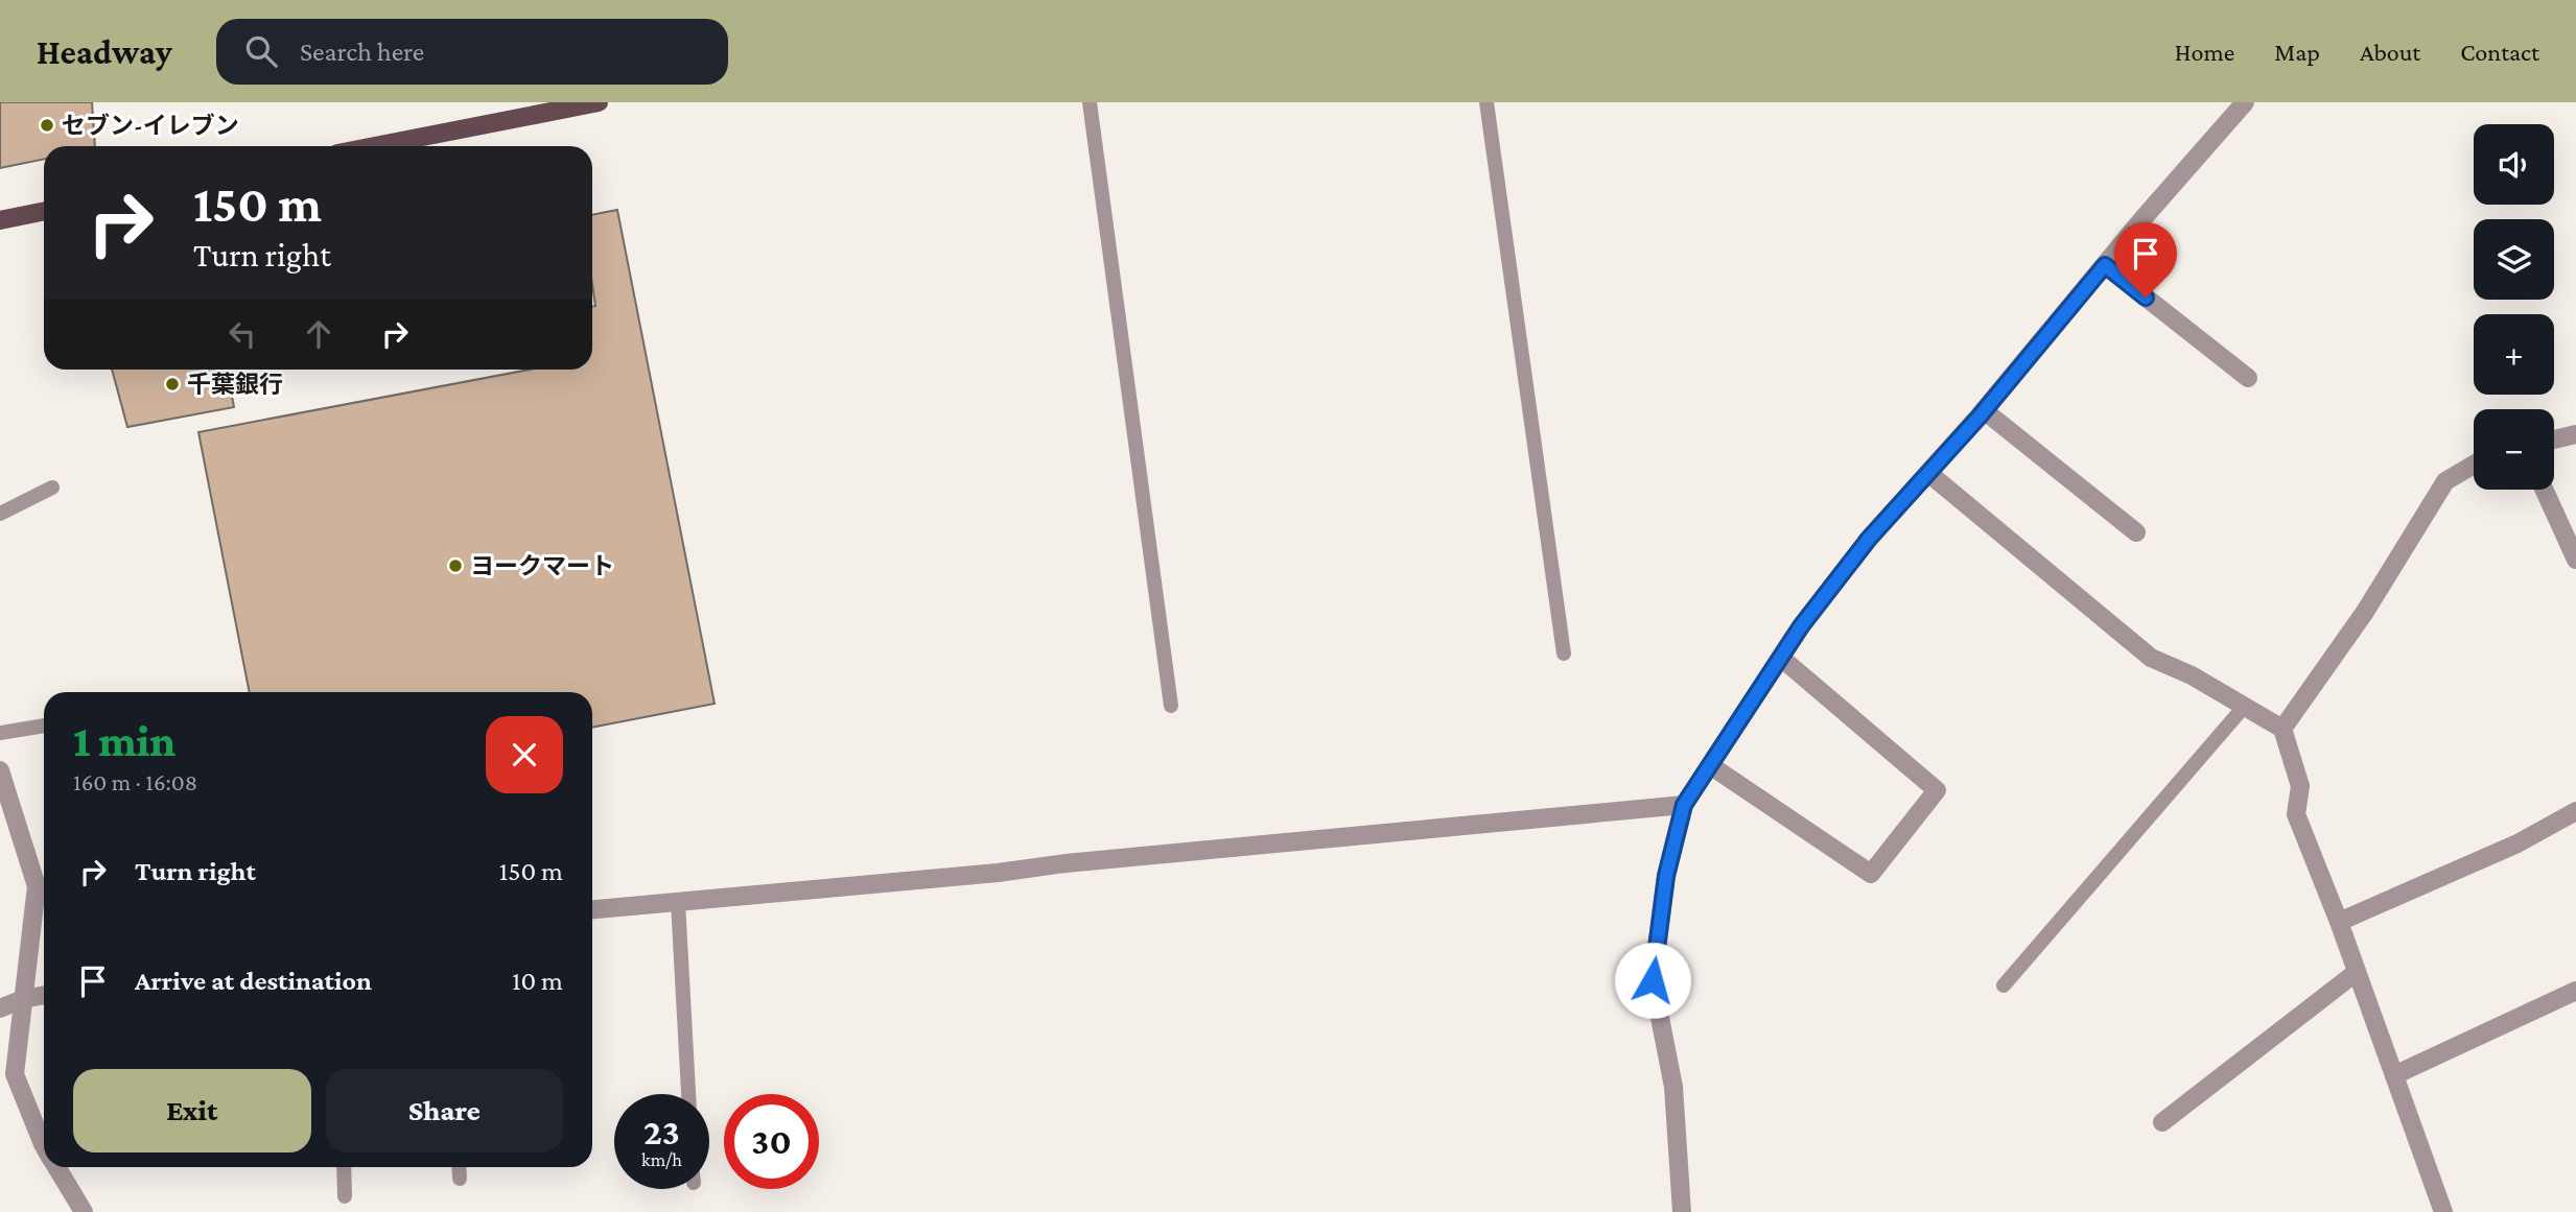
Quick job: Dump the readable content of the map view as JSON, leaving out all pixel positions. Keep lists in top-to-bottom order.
{
  "places": ["セブン-イレブン", "千葉銀行", "ヨークマート"],
  "page": {
    "header": "Headway",
    "search": "Search here",
    "nav": [
      "Home",
      "Map",
      "About",
      "Contact"
    ],
    "map_buttons": ["+", "−"],
    "turn": ["150 m", "Turn right"],
    "heading": ["1 min", "160 m · 16:08"],
    "list": [
      {
        "name": "Turn right",
        "value": "150 m"
      },
      {
        "name": "Arrive at destination",
        "value": "10 m"
      }
    ],
    "buttons": ["Exit", "Share"],
    "speed": "23 km/h",
    "limit": "30"
  }
}
